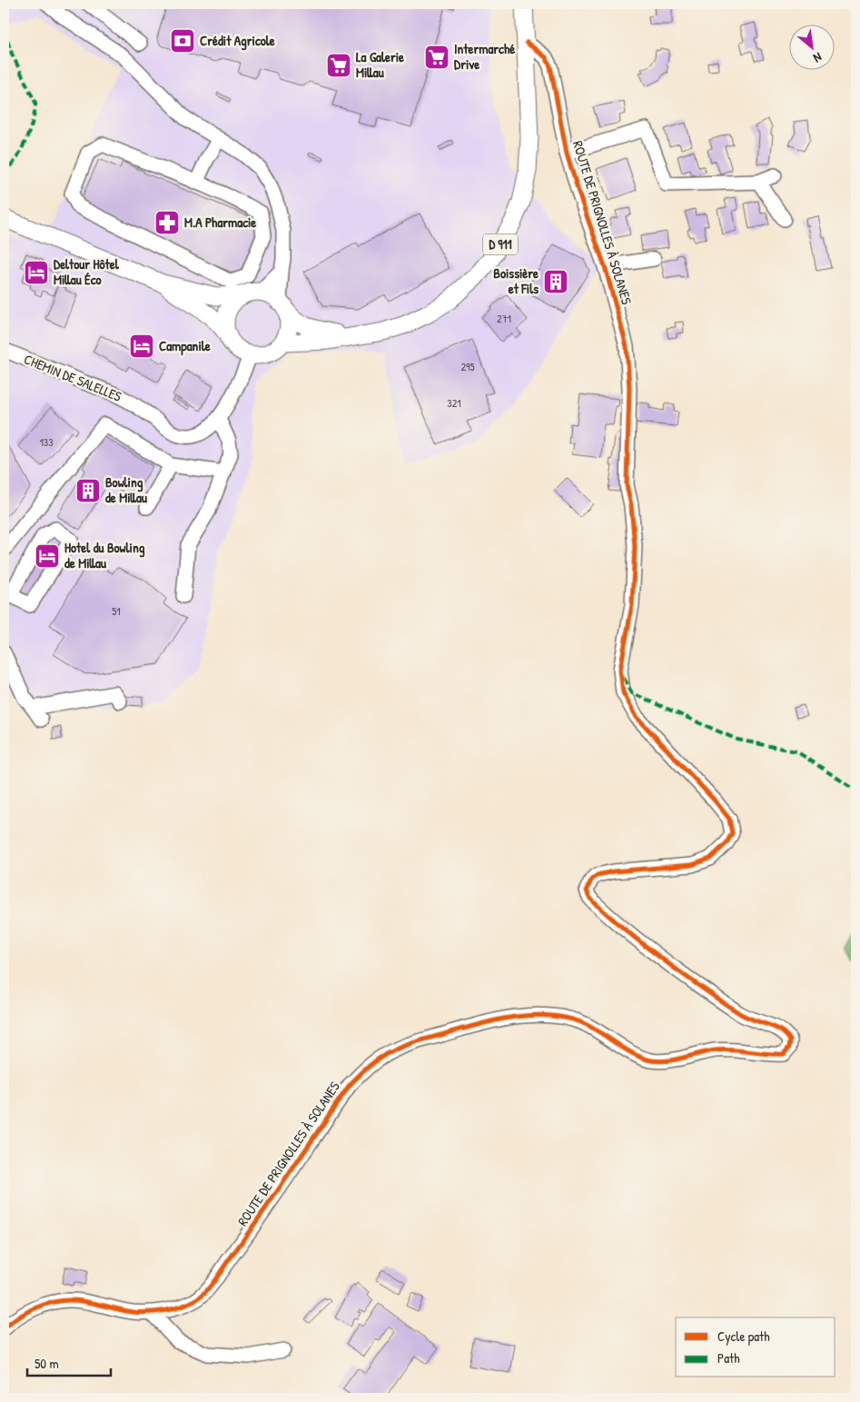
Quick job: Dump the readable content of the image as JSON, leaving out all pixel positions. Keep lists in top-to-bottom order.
{
  "streets": {
    "main road": ["D 911"],
    "street": ["ROUTE DE PRIGNOLLES À SOLANES", "CHEMIN DE SALELLES"]
  },
  "crossings": [
    ["ROUTE DE PRIGNOLLES À SOLANES", "D 911"],
    ["D 911", "CHEMIN DE SALELLES"]
  ],
  "places": {
    "bank": ["Crédit Agricole"],
    "supermarket": ["Intermarché Drive", "La Galerie Millau"],
    "pharmacy": ["M.A Pharmacie"],
    "hotel": ["Deltour Hôtel Millau Éco", "Campanile", "Hotel du Bowling de Millau"],
    "building": ["Boissière et Fils", "Bowling de Millau"]
  },
  "house_numbers": [
    "271",
    "295",
    "321",
    "133",
    "51"
  ],
  "legend": ["Cycle path", "Path"],
  "scale_bar": "50 m",
  "north": "bottom right"
}
